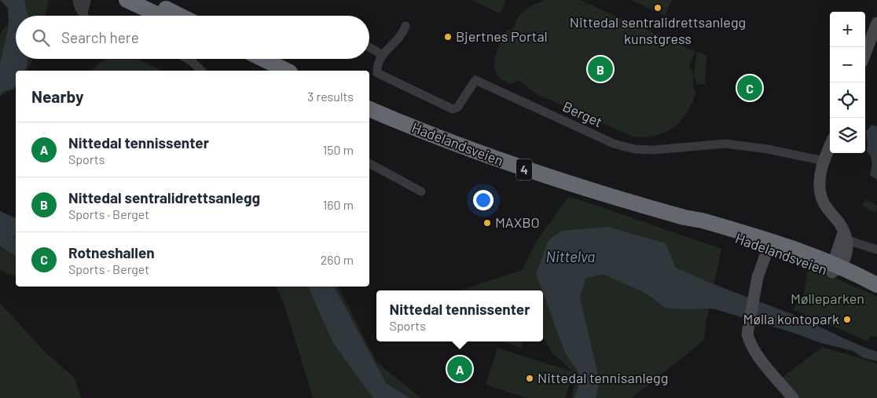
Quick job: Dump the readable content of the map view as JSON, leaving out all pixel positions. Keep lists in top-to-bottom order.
{
  "streets": {
    "highway": ["Hadelandsveien", "4"],
    "street": ["Berget"]
  },
  "water": ["Nittelva"],
  "parks": ["Mølleparken"],
  "places": [
    "Nittedal sentralidrettsanlegg kunstgress",
    "Bjertnes Portal",
    "MAXBO",
    "Mølla kontopark",
    "Nittedal tennisanlegg"
  ],
  "page": {
    "map_buttons": ["+", "−"],
    "search": "Search here",
    "pins": ["B", "C", "A"],
    "heading": ["Nearby", "3 results"],
    "list": [
      {
        "mark": "A",
        "name": "Nittedal tennissenter",
        "note": "Sports",
        "value": "150 m"
      },
      {
        "mark": "B",
        "name": "Nittedal sentralidrettsanlegg",
        "note": "Sports · Berget",
        "value": "160 m"
      },
      {
        "mark": "C",
        "name": "Rotneshallen",
        "note": "Sports · Berget",
        "value": "260 m"
      }
    ],
    "popup": ["Nittedal tennissenter", "Sports"]
  }
}
